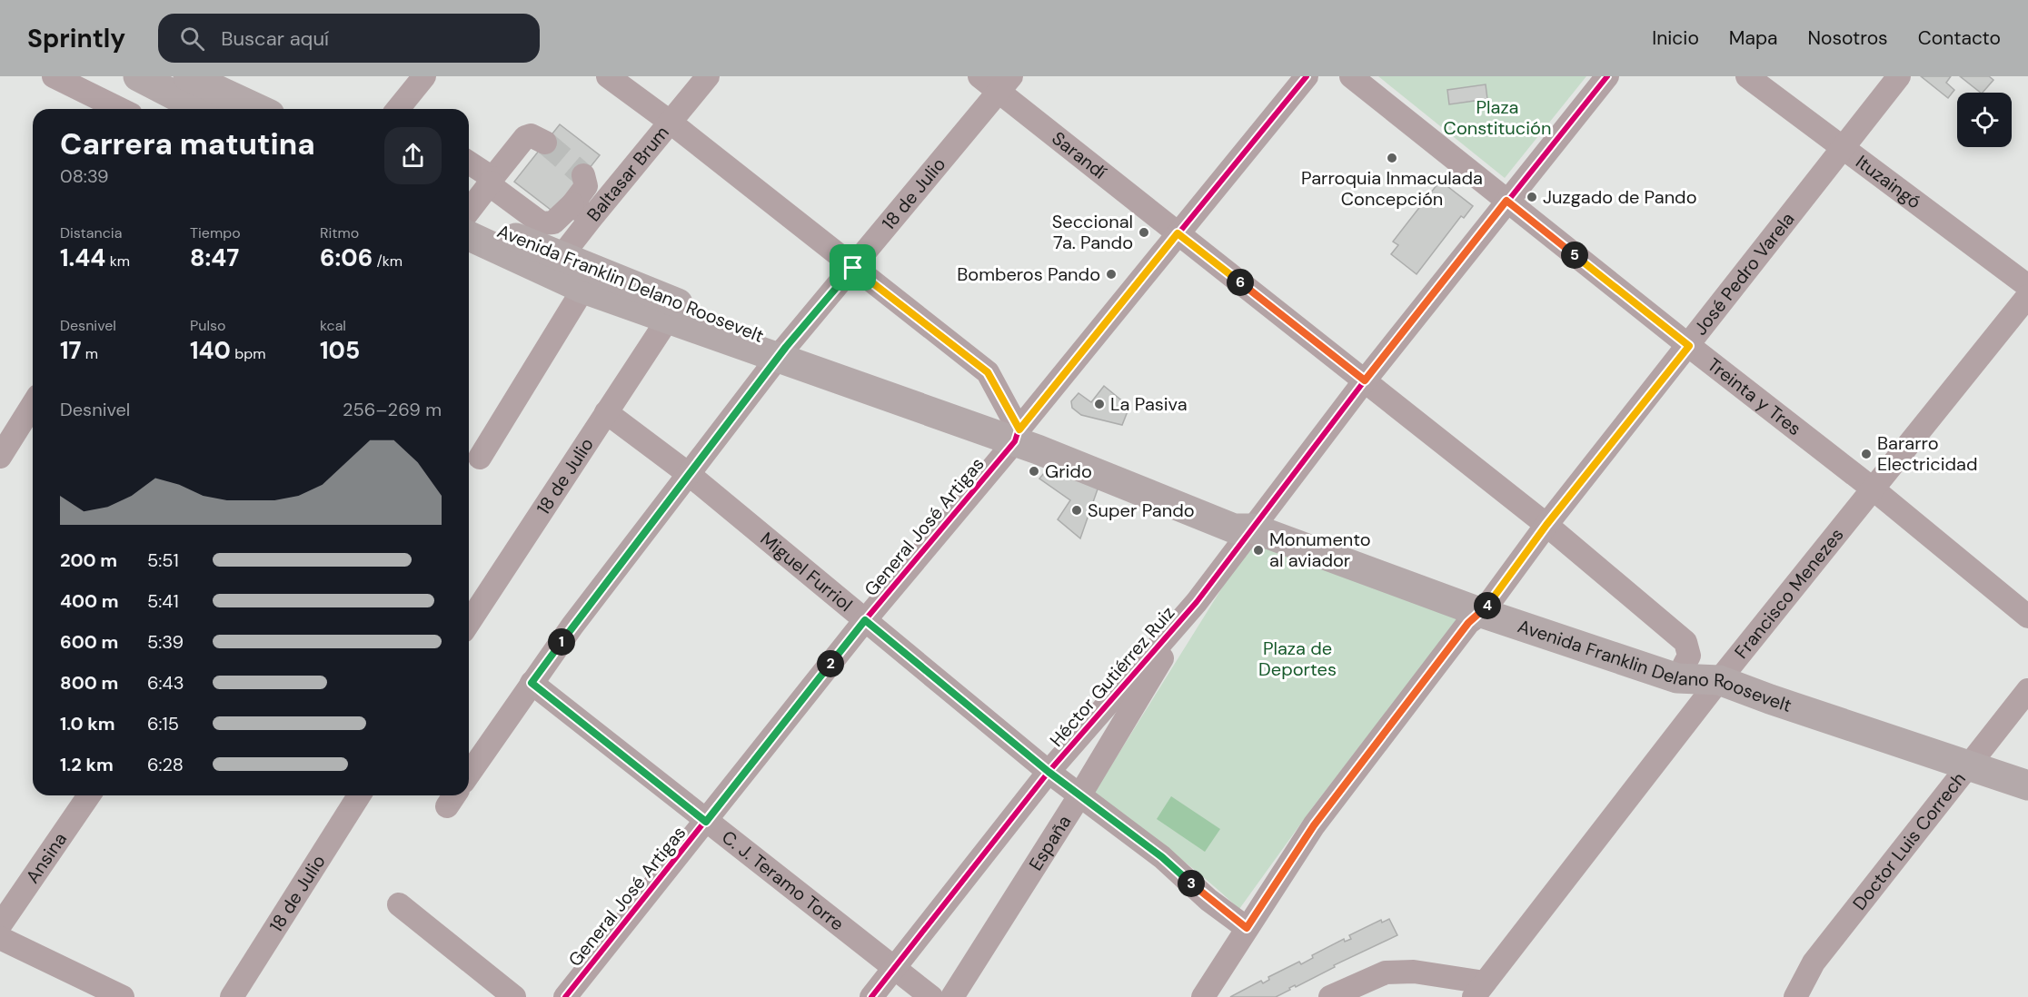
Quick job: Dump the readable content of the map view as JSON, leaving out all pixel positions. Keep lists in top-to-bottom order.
{
  "streets": {
    "highway": ["Avenida Franklin Delano Roosevelt"],
    "street": [
      "Sarandí",
      "Baltasar Brum",
      "Ituzaingó",
      "18 de Julio",
      "José Pedro Varela",
      "Treinta y Tres",
      "General José Artigas",
      "Miguel Furriol",
      "Francisco Menezes",
      "Héctor Gutiérrez Ruiz",
      "Doctor Luis Correch",
      "España",
      "Ansina",
      "C. J. Teramo Torre"
    ]
  },
  "crossings": [
    ["Sarandí", "18 de Julio"],
    ["Sarandí", "José Pedro Varela"],
    ["Sarandí", "Avenida Franklin Delano Roosevelt"],
    ["Sarandí", "General José Artigas"],
    ["Sarandí", "Héctor Gutiérrez Ruiz"],
    ["Baltasar Brum", "Avenida Franklin Delano Roosevelt"],
    ["Ituzaingó", "José Pedro Varela"],
    ["18 de Julio", "Avenida Franklin Delano Roosevelt"],
    ["18 de Julio", "Miguel Furriol"],
    ["18 de Julio", "C. J. Teramo Torre"],
    ["José Pedro Varela", "Avenida Franklin Delano Roosevelt"],
    ["José Pedro Varela", "Treinta y Tres"],
    ["José Pedro Varela", "Miguel Furriol"],
    ["Avenida Franklin Delano Roosevelt", "General José Artigas"],
    ["Avenida Franklin Delano Roosevelt", "Francisco Menezes"],
    ["Avenida Franklin Delano Roosevelt", "Héctor Gutiérrez Ruiz"],
    ["Avenida Franklin Delano Roosevelt", "Doctor Luis Correch"],
    ["Treinta y Tres", "Francisco Menezes"],
    ["Treinta y Tres", "Héctor Gutiérrez Ruiz"],
    ["General José Artigas", "Miguel Furriol"],
    ["General José Artigas", "C. J. Teramo Torre"],
    ["Miguel Furriol", "Héctor Gutiérrez Ruiz"],
    ["Miguel Furriol", "España"],
    ["Héctor Gutiérrez Ruiz", "España"],
    ["Héctor Gutiérrez Ruiz", "C. J. Teramo Torre"]
  ],
  "parks": ["Plaza Constitución", "Plaza de Deportes"],
  "places": [
    "Parroquia Inmaculada Concepción",
    "Juzgado de Pando",
    "Seccional 7a. Pando",
    "Bomberos Pando",
    "La Pasiva",
    "Bararro Electricidad",
    "Grido",
    "Super Pando",
    "Monumento al aviador"
  ],
  "page": {
    "header": "Sprintly",
    "search": "Buscar aquí",
    "nav": [
      "Inicio",
      "Mapa",
      "Nosotros",
      "Contacto"
    ],
    "heading": ["Carrera matutina", "08:39"],
    "stats": [
      ["Distancia", "1.44 km"],
      ["Tiempo", "8:47"],
      ["Ritmo", "6:06 /km"],
      ["Desnivel", "17 m"],
      ["Pulso", "140 bpm"],
      ["kcal", "105"]
    ],
    "pins": [
      "5",
      "6",
      "4",
      "1",
      "2",
      "3"
    ],
    "chart": ["Desnivel", "256–269 m"],
    "list": [
      {
        "name": "200 m",
        "note": "5:51"
      },
      {
        "name": "400 m",
        "note": "5:41"
      },
      {
        "name": "600 m",
        "note": "5:39"
      },
      {
        "name": "800 m",
        "note": "6:43"
      },
      {
        "name": "1.0 km",
        "note": "6:15"
      },
      {
        "name": "1.2 km",
        "note": "6:28"
      }
    ]
  }
}
